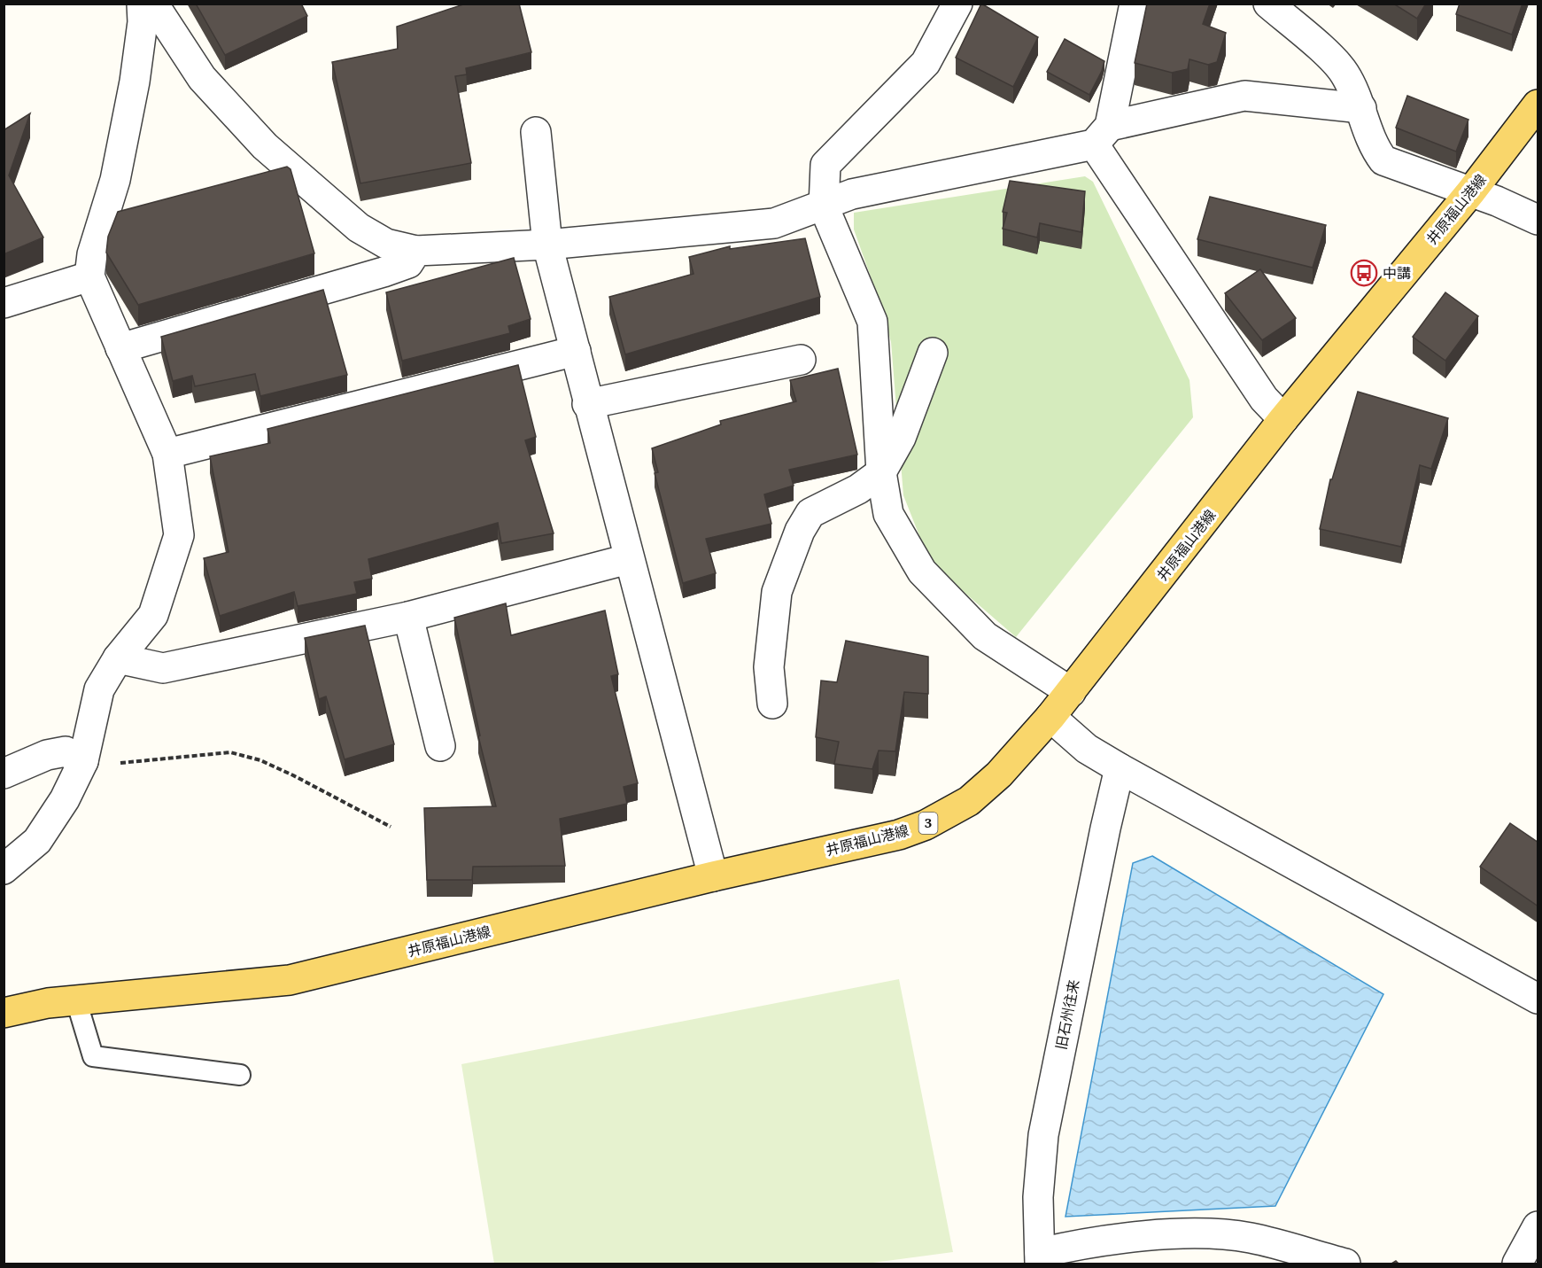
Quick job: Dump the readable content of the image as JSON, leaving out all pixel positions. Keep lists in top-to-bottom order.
{
  "streets": {
    "main road": ["井原福山港線", "3"],
    "street": ["旧石州往来"]
  },
  "places": {
    "bus stop": ["中講"]
  }
}
